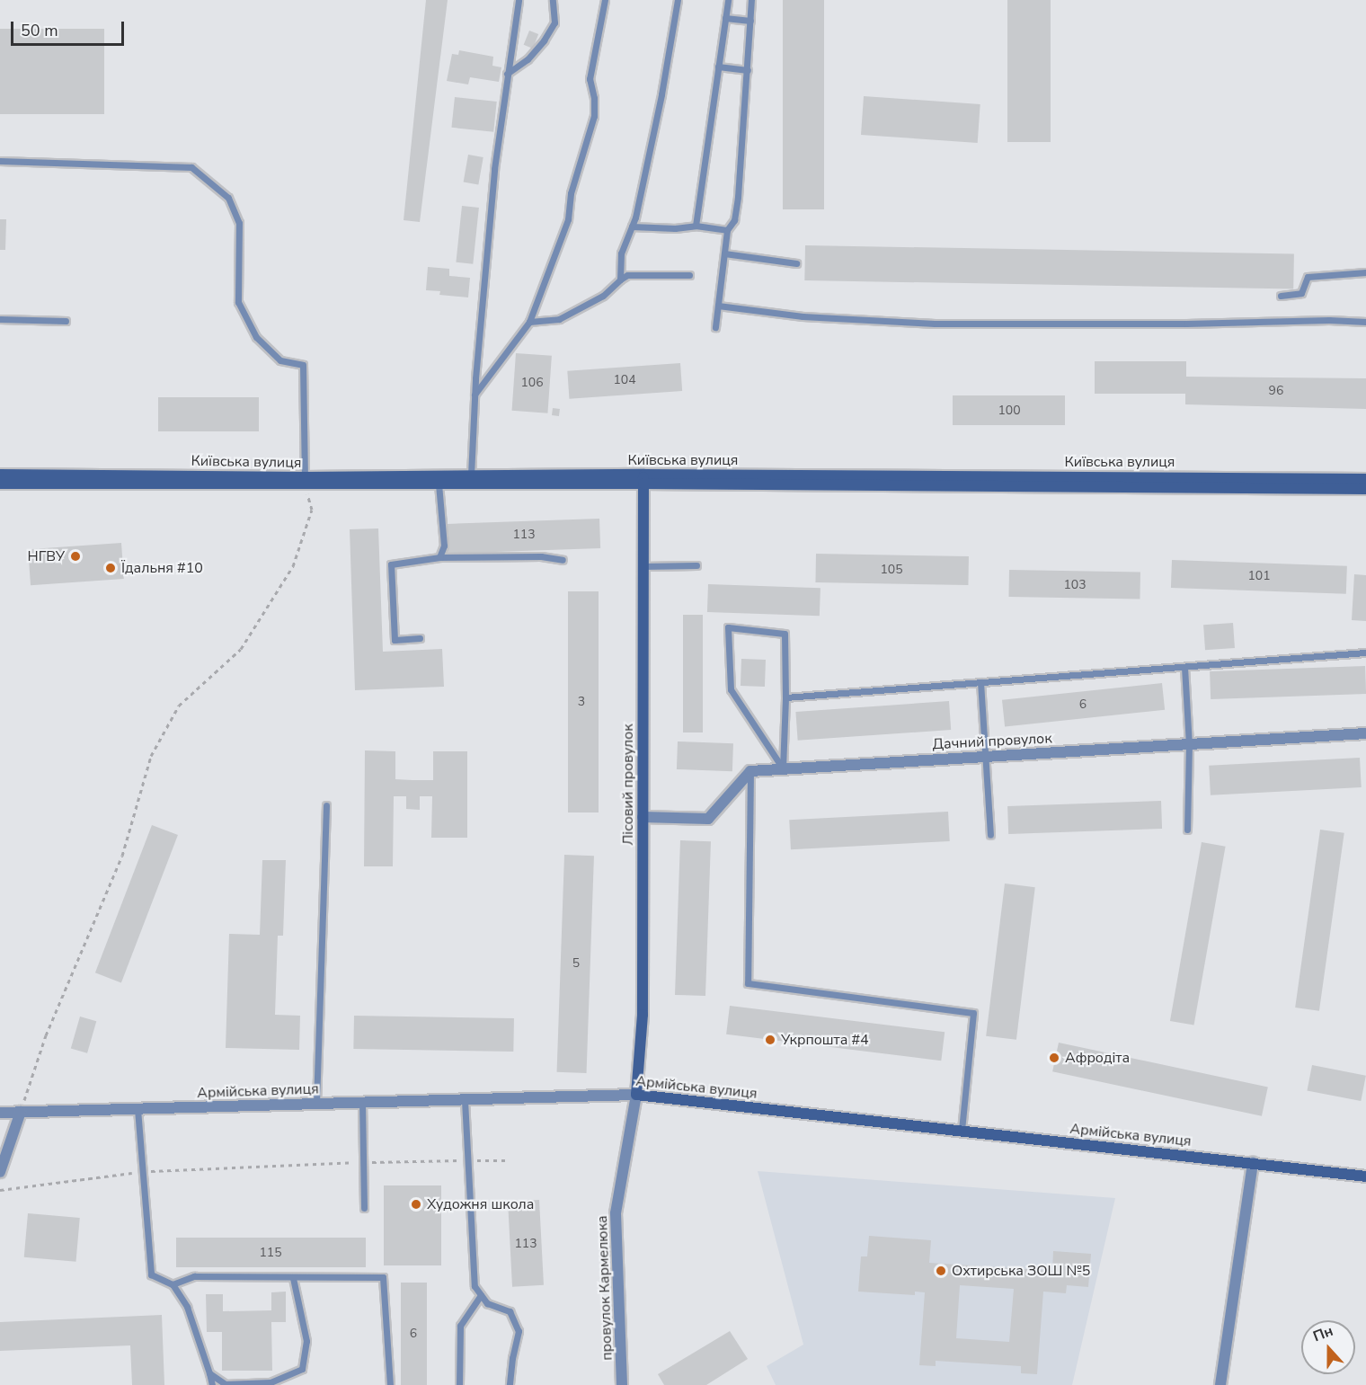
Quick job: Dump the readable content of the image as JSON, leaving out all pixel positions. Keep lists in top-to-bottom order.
{
  "streets": {
    "main road": ["Київська вулиця", "Лісовий провулок", "Армійська вулиця"],
    "street": ["Дачний провулок", "провулок Кармелюка"]
  },
  "crossings": [
    ["Київська вулиця", "Лісовий провулок"],
    ["Лісовий провулок", "Армійська вулиця"],
    ["Лісовий провулок", "провулок Кармелюка"],
    ["Армійська вулиця", "провулок Кармелюка"]
  ],
  "places": [
    "НГВУ",
    "Їдальня #10",
    "Укрпошта #4",
    "Афродіта",
    "Художня школа",
    "Охтирська ЗОШ №5"
  ],
  "house_numbers": [
    "104",
    "106",
    "96",
    "100",
    "113",
    "105",
    "101",
    "103",
    "3",
    "6",
    "5",
    "113",
    "115",
    "6"
  ],
  "scale_bar": "50 m",
  "north": "top"
}
